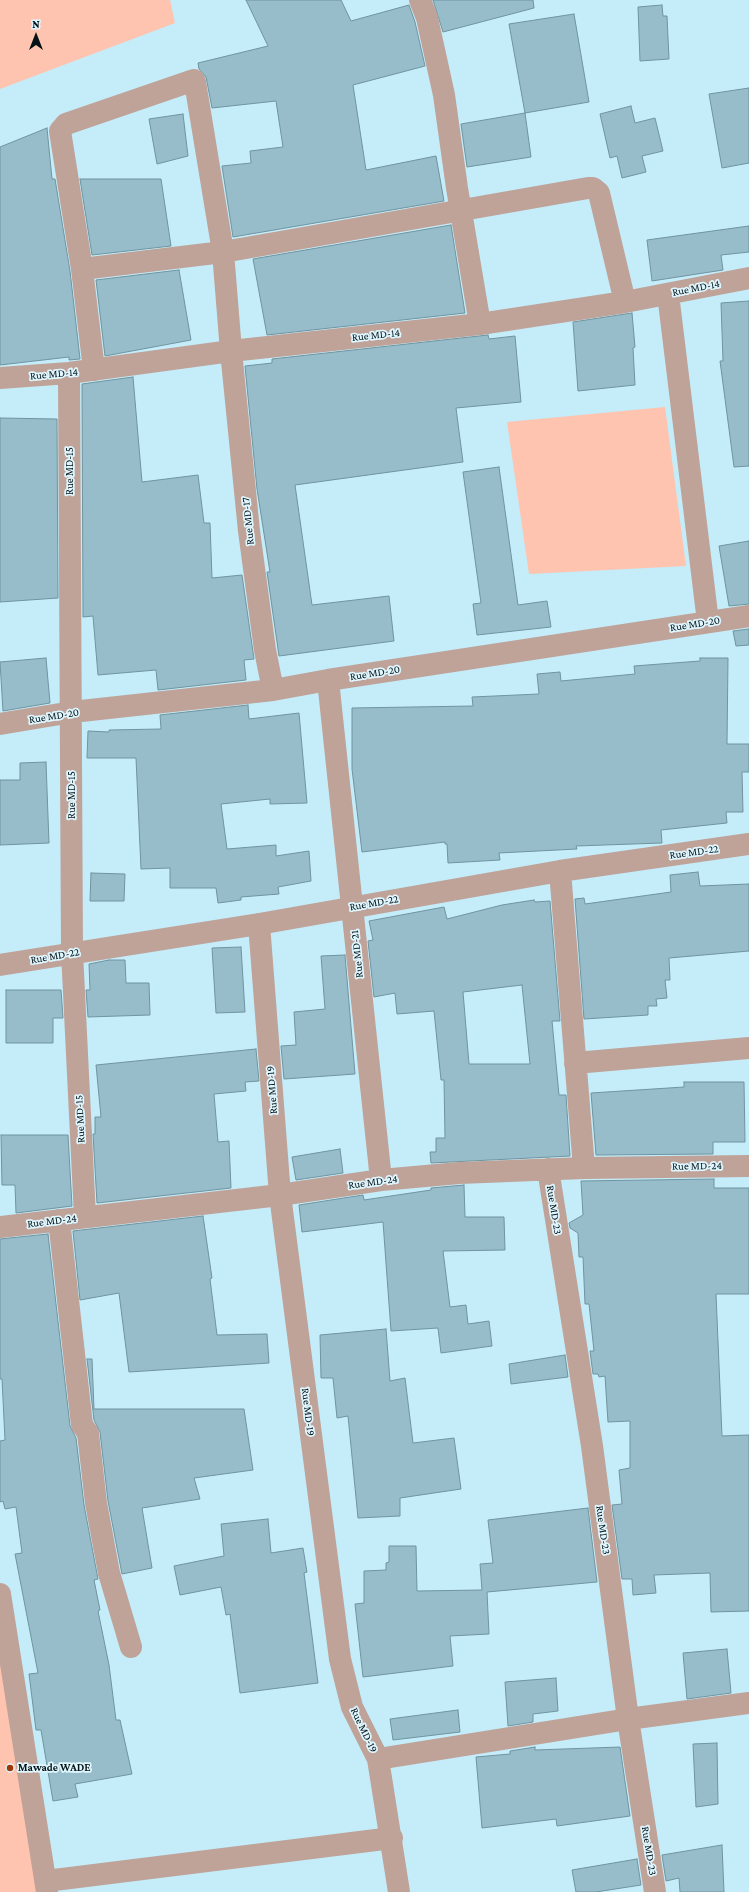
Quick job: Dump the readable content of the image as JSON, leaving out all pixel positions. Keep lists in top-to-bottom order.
{
  "streets": {
    "street": [
      "Rue MD-14",
      "Rue MD-15",
      "Rue MD-17",
      "Rue MD-20",
      "Rue MD-22",
      "Rue MD-21",
      "Rue MD-19",
      "Rue MD-24",
      "Rue MD-23"
    ]
  },
  "crossings": [
    ["Rue MD-14", "Rue MD-15"],
    ["Rue MD-14", "Rue MD-17"],
    ["Rue MD-15", "Rue MD-20"],
    ["Rue MD-15", "Rue MD-22"],
    ["Rue MD-15", "Rue MD-24"],
    ["Rue MD-17", "Rue MD-20"],
    ["Rue MD-20", "Rue MD-21"],
    ["Rue MD-22", "Rue MD-21"],
    ["Rue MD-22", "Rue MD-19"],
    ["Rue MD-21", "Rue MD-24"],
    ["Rue MD-19", "Rue MD-24"],
    ["Rue MD-24", "Rue MD-23"]
  ],
  "places": ["Mawade WADE"],
  "north": "top"
}
